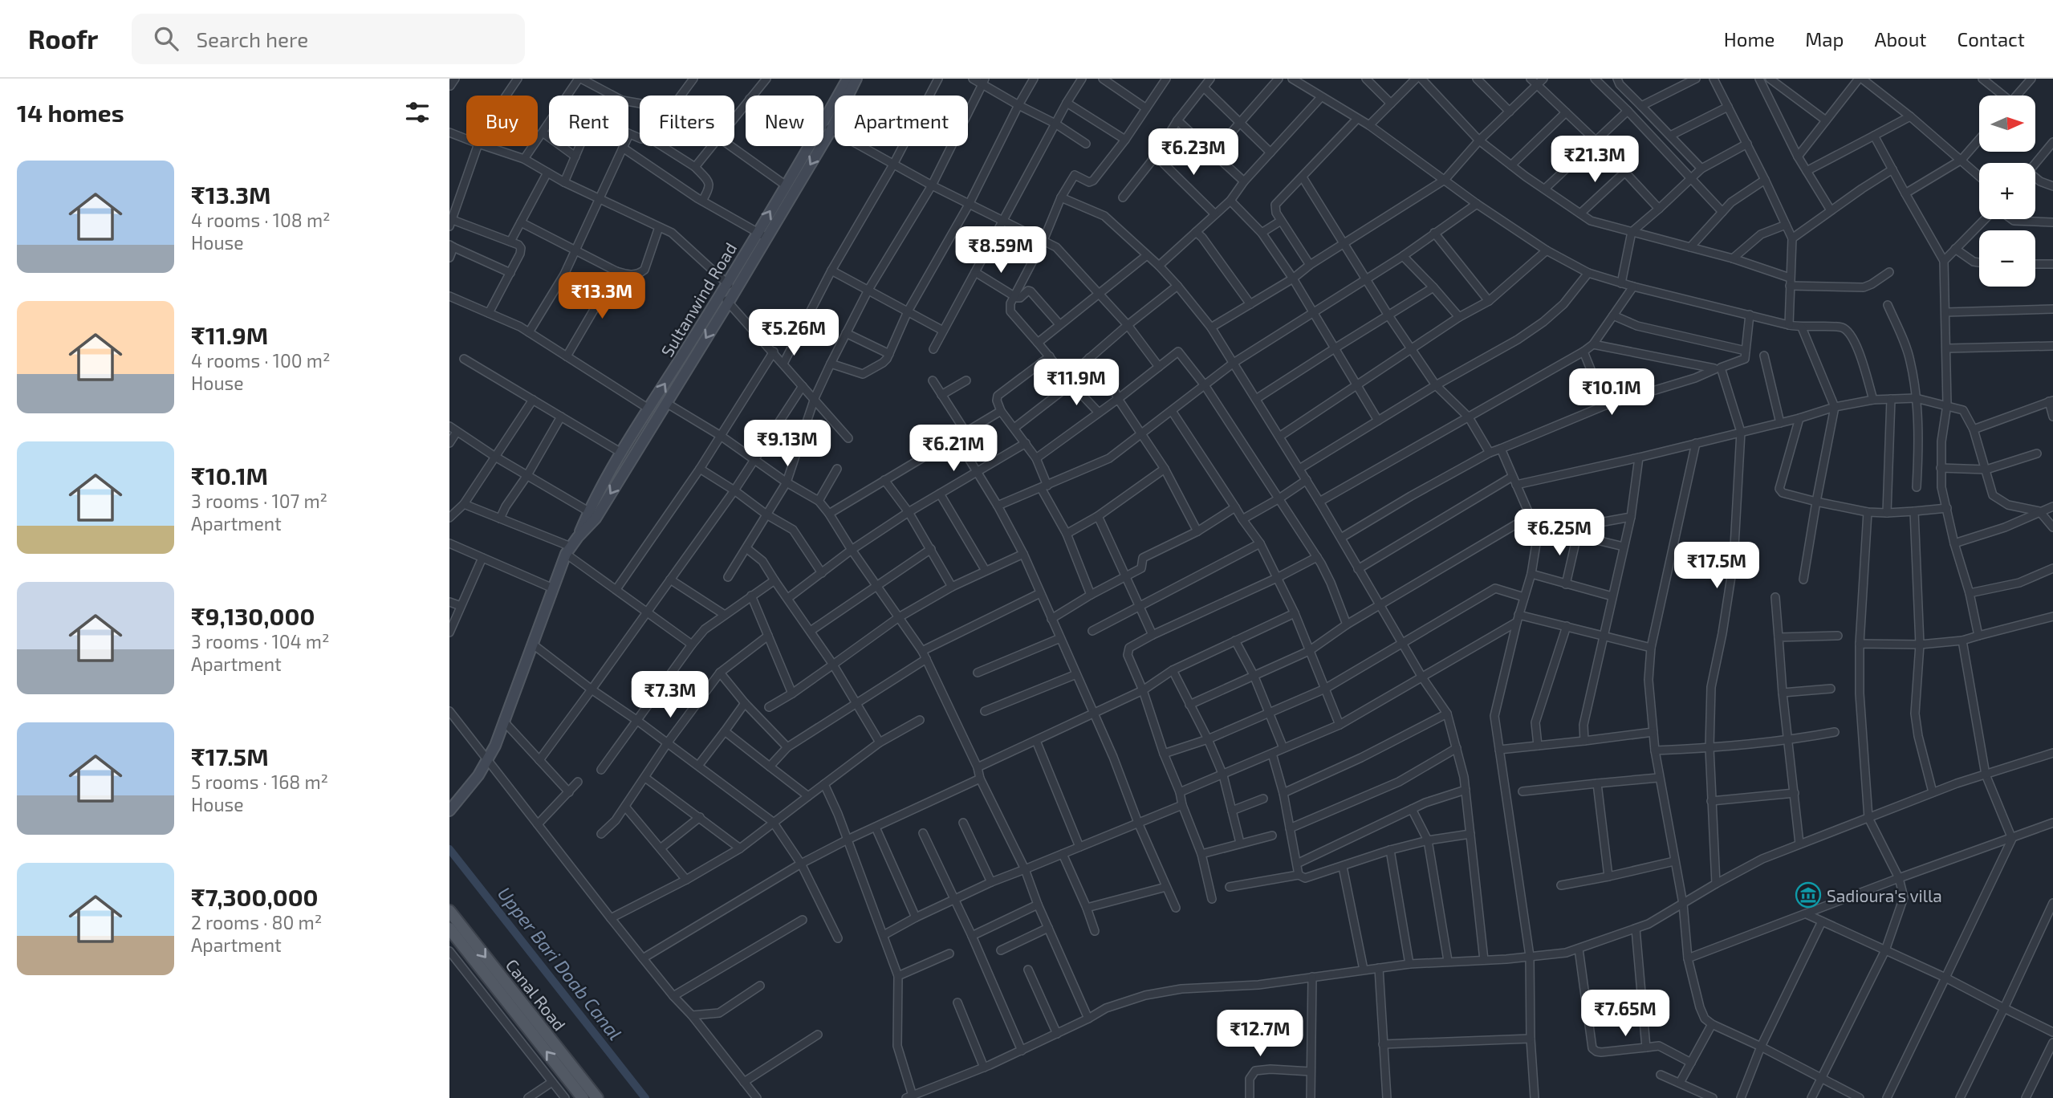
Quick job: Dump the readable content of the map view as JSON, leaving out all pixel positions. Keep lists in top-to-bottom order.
{
  "streets": {
    "main road": ["Sultanwind Road", "Canal Road"]
  },
  "water": ["Upper Bari Doab Canal"],
  "places": {
    "museum": ["Sadioura's villa"]
  },
  "north": "right",
  "page": {
    "header": "Roofr",
    "search": "Search here",
    "nav": [
      "Home",
      "Map",
      "About",
      "Contact"
    ],
    "heading": "14 homes",
    "map_buttons": ["+", "−"],
    "chip": [
      "Buy",
      "Rent",
      "Filters",
      "New",
      "Apartment"
    ],
    "price": [
      "₹6.23M",
      "₹21.3M",
      "₹8.59M",
      "₹13.3M",
      "₹5.26M",
      "₹11.9M",
      "₹10.1M",
      "₹9.13M",
      "₹6.21M",
      "₹6.25M",
      "₹17.5M",
      "₹7.3M",
      "₹7.65M",
      "₹12.7M"
    ],
    "list": [
      {
        "name": "₹13.3M",
        "note": "4 rooms · 108 m² · House"
      },
      {
        "name": "₹11.9M",
        "note": "4 rooms · 100 m² · House"
      },
      {
        "name": "₹10.1M",
        "note": "3 rooms · 107 m² · Apartment"
      },
      {
        "name": "₹9,130,000",
        "note": "3 rooms · 104 m² · Apartment"
      },
      {
        "name": "₹17.5M",
        "note": "5 rooms · 168 m² · House"
      },
      {
        "name": "₹7,300,000",
        "note": "2 rooms · 80 m² · Apartment"
      }
    ]
  }
}
